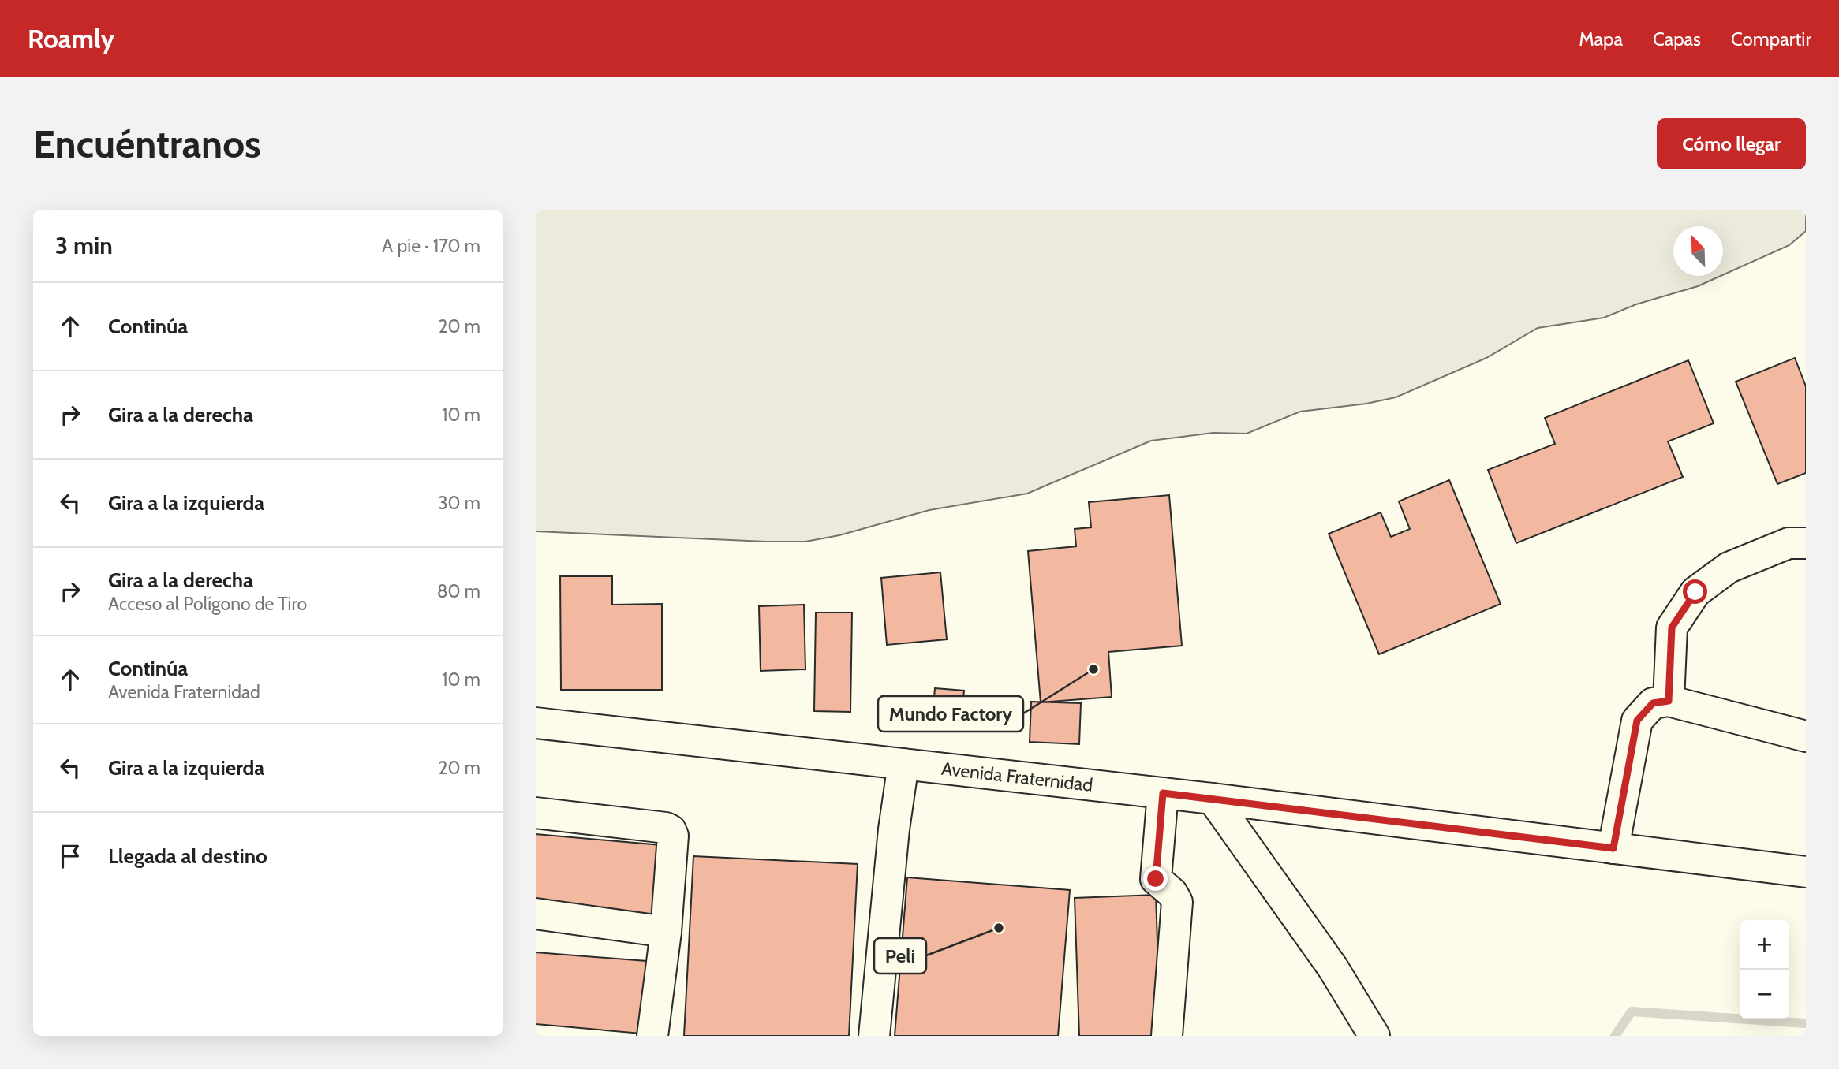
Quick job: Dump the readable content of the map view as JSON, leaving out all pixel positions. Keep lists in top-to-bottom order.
{
  "streets": {
    "street": ["Avenida Fraternidad"]
  },
  "places": ["Mundo Factory", "Peli"],
  "north": "top left",
  "page": {
    "header": "Roamly",
    "nav": ["Mapa", "Capas", "Compartir"],
    "buttons": "Cómo llegar",
    "title": "Encuéntranos",
    "heading": ["3 min", "A pie · 170 m"],
    "list": [
      ["Continúa", "20 m"],
      ["Gira a la derecha", "10 m"],
      ["Gira a la izquierda", "30 m"],
      ["Gira a la derecha", "Acceso al Polígono de Tiro", "80 m"],
      ["Continúa", "Avenida Fraternidad", "10 m"],
      ["Gira a la izquierda", "20 m"],
      "Llegada al destino"
    ],
    "map_buttons": ["+", "−"]
  }
}
